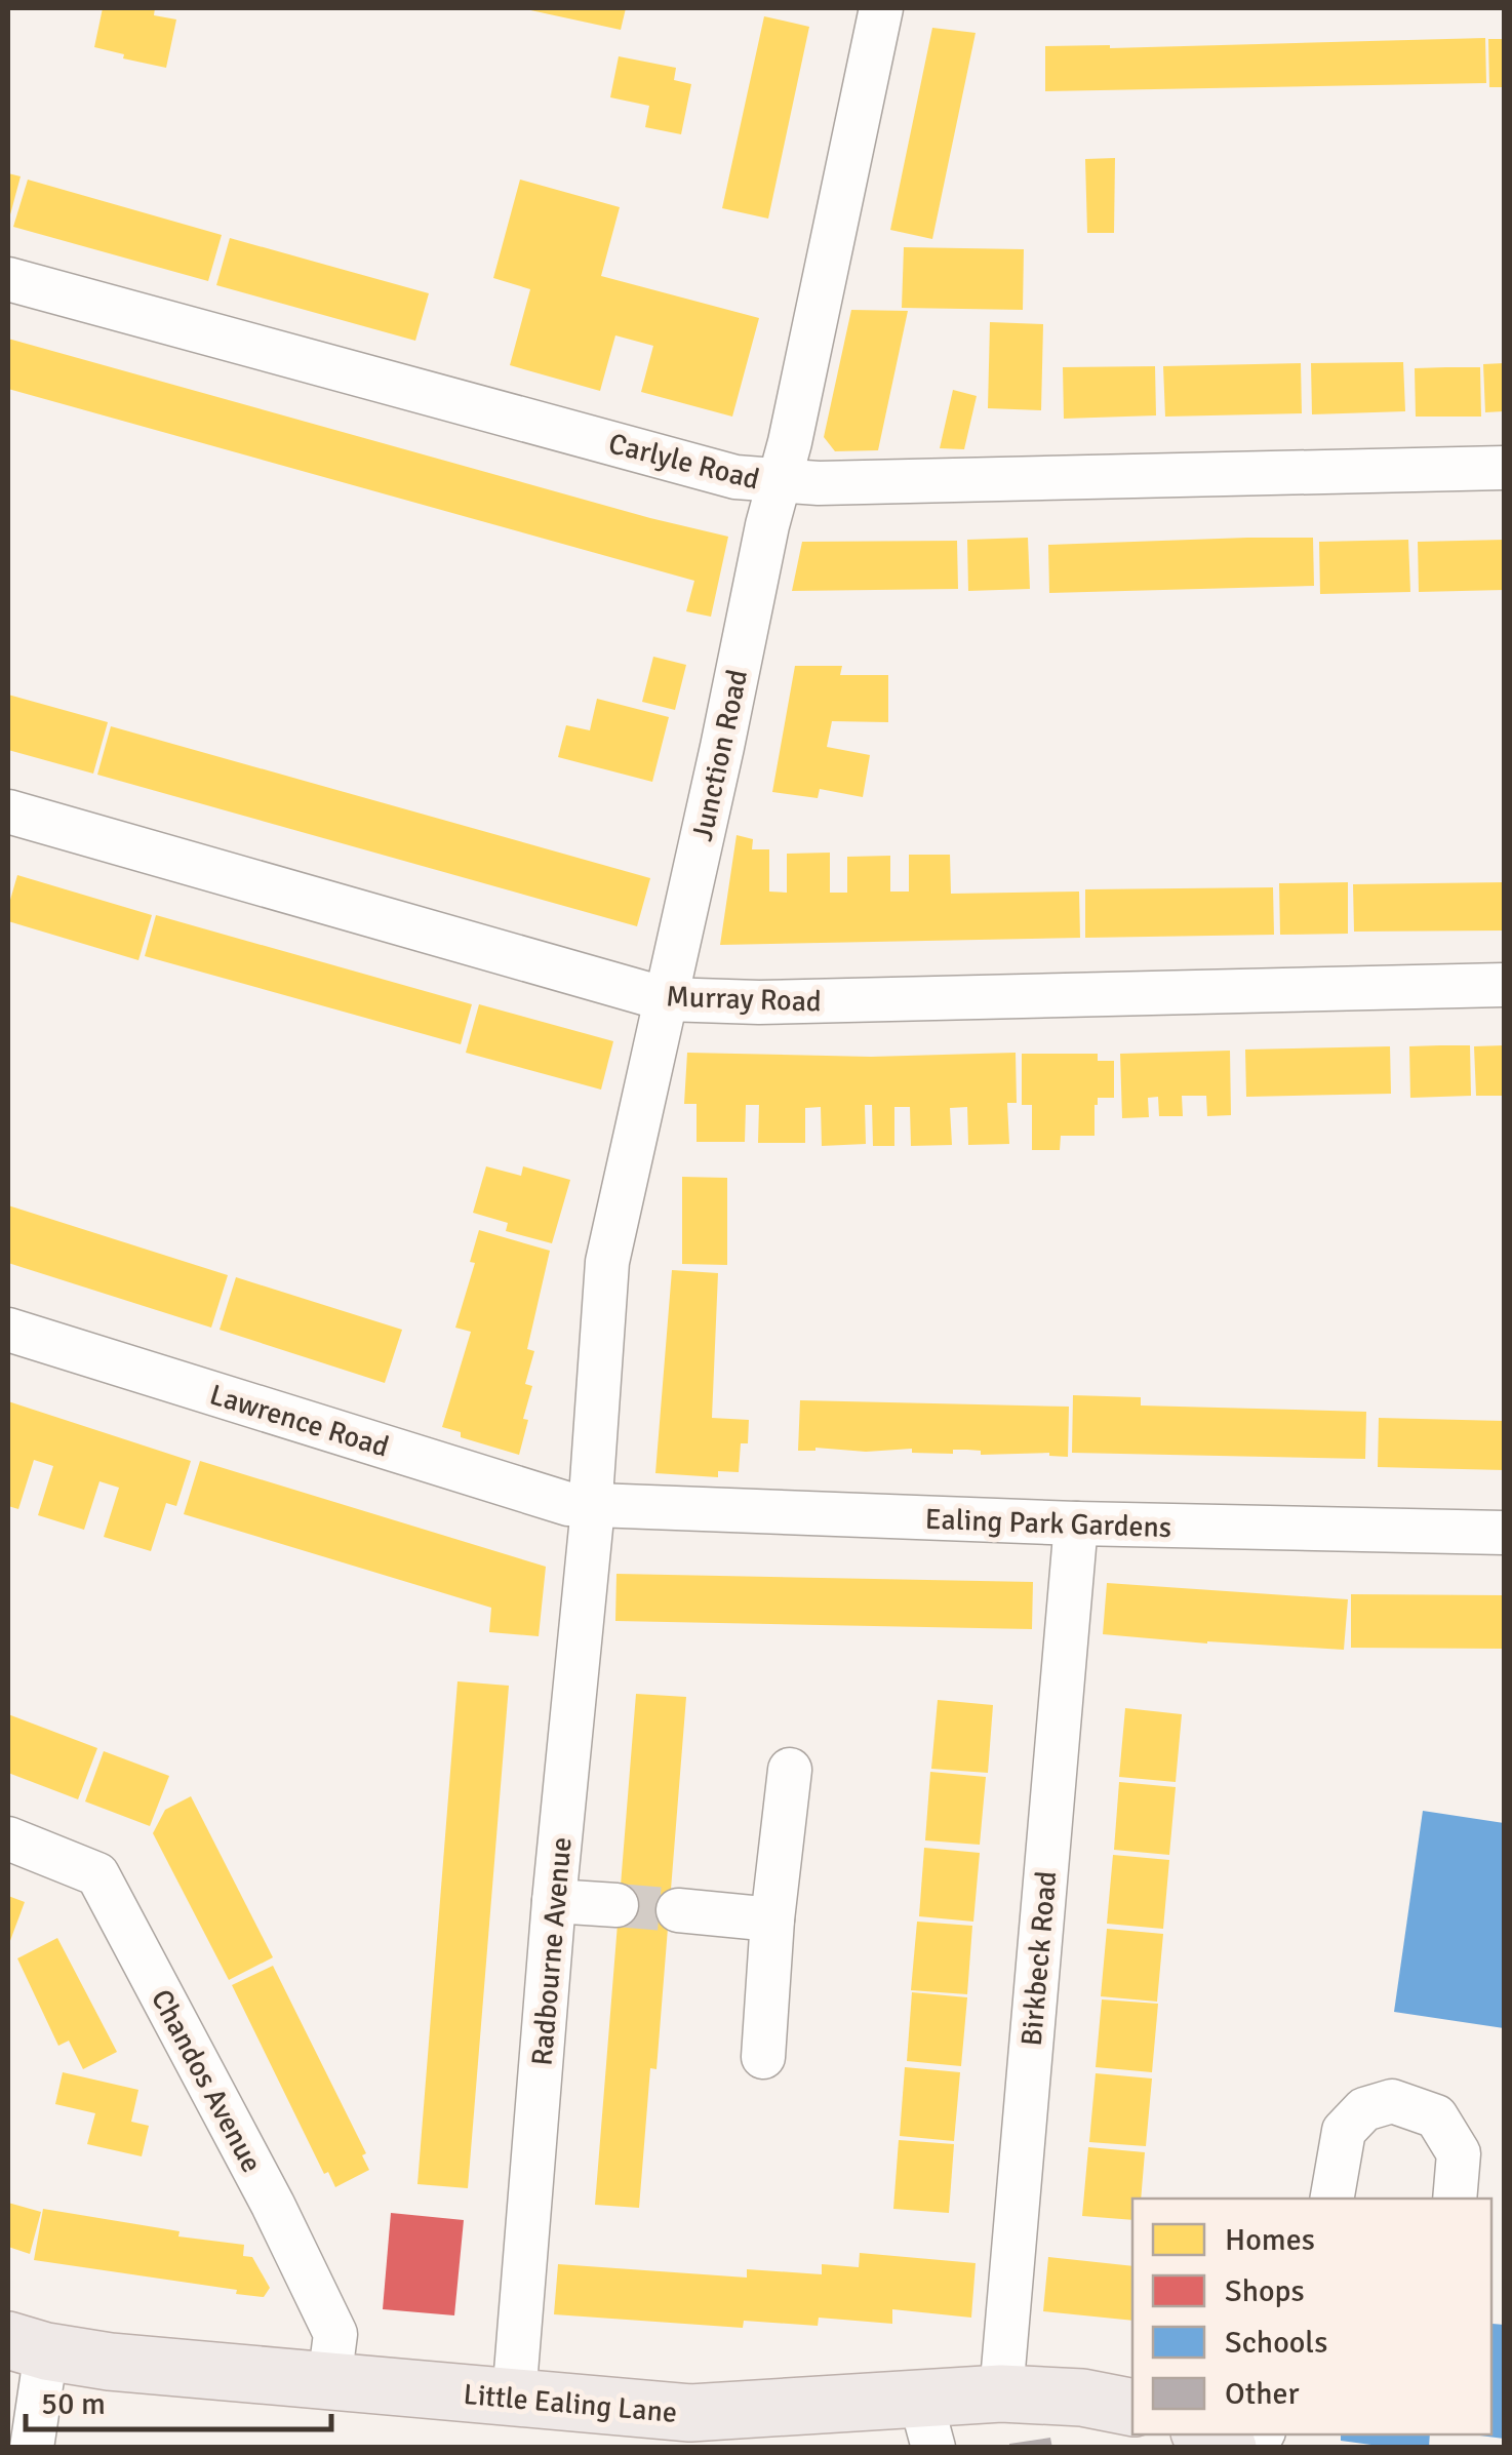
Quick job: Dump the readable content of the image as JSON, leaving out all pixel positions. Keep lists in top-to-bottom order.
{
  "streets": {
    "main road": ["Little Ealing Lane"],
    "street": [
      "Carlyle Road",
      "Junction Road",
      "Murray Road",
      "Lawrence Road",
      "Ealing Park Gardens",
      "Radbourne Avenue",
      "Birkbeck Road",
      "Chandos Avenue"
    ]
  },
  "crossings": [
    ["Carlyle Road", "Junction Road"],
    ["Junction Road", "Murray Road"],
    ["Junction Road", "Lawrence Road"],
    ["Junction Road", "Ealing Park Gardens"],
    ["Junction Road", "Radbourne Avenue"],
    ["Lawrence Road", "Ealing Park Gardens"],
    ["Lawrence Road", "Radbourne Avenue"],
    ["Ealing Park Gardens", "Radbourne Avenue"],
    ["Ealing Park Gardens", "Birkbeck Road"],
    ["Radbourne Avenue", "Little Ealing Lane"],
    ["Birkbeck Road", "Little Ealing Lane"],
    ["Chandos Avenue", "Little Ealing Lane"]
  ],
  "legend": [
    "Homes",
    "Shops",
    "Schools",
    "Other"
  ],
  "scale_bar": "50 m"
}
